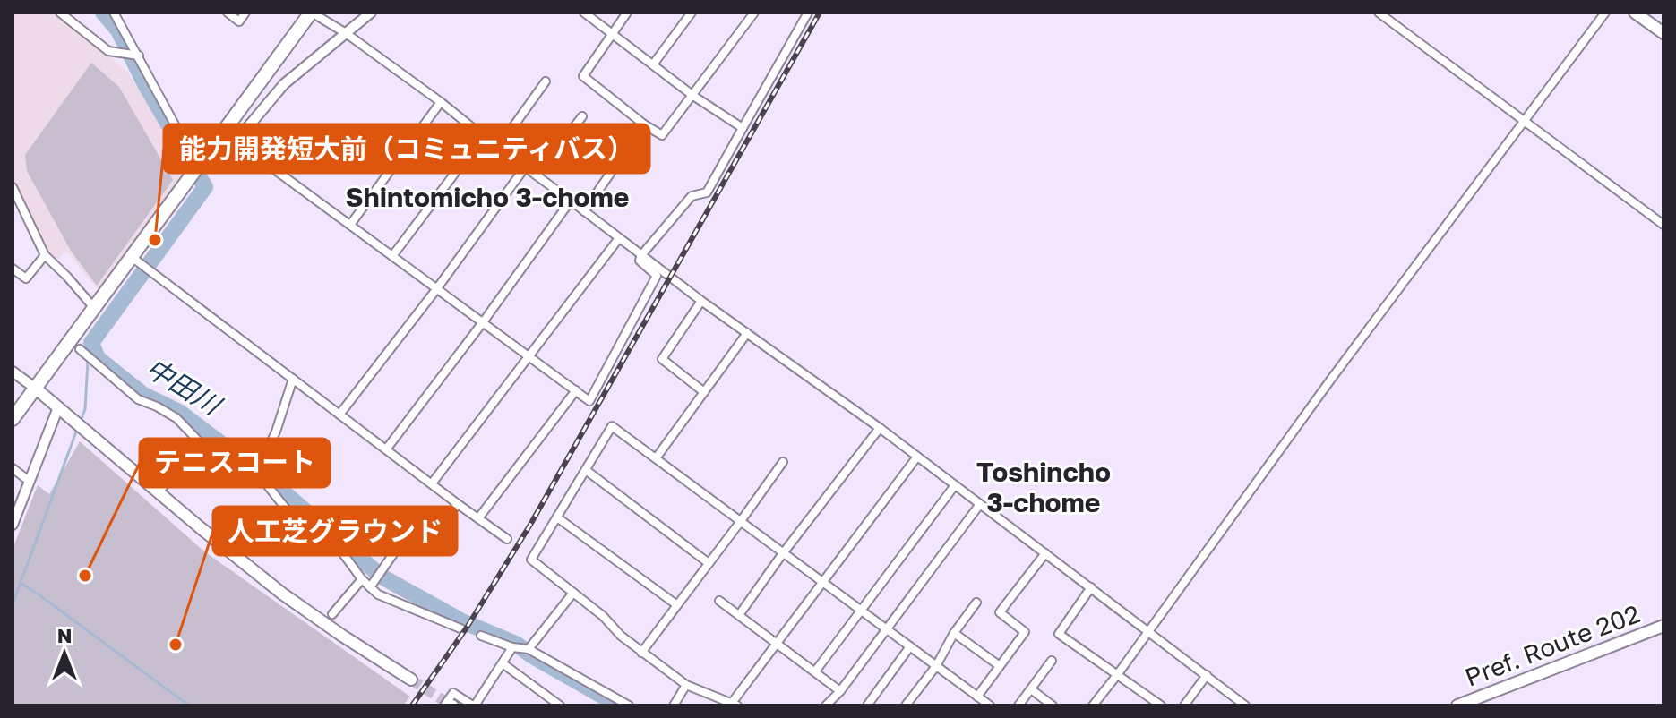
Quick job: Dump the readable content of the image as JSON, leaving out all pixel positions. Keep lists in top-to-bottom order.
{
  "streets": {
    "main road": ["Pref. Route 202"]
  },
  "districts": ["Shintomicho 3-chome", "Toshincho 3-chome"],
  "water": ["中田川"],
  "places": ["能力開発短大前（コミュニティバス）", "テニスコート", "人工芝グラウンド"],
  "north": "top"
}
